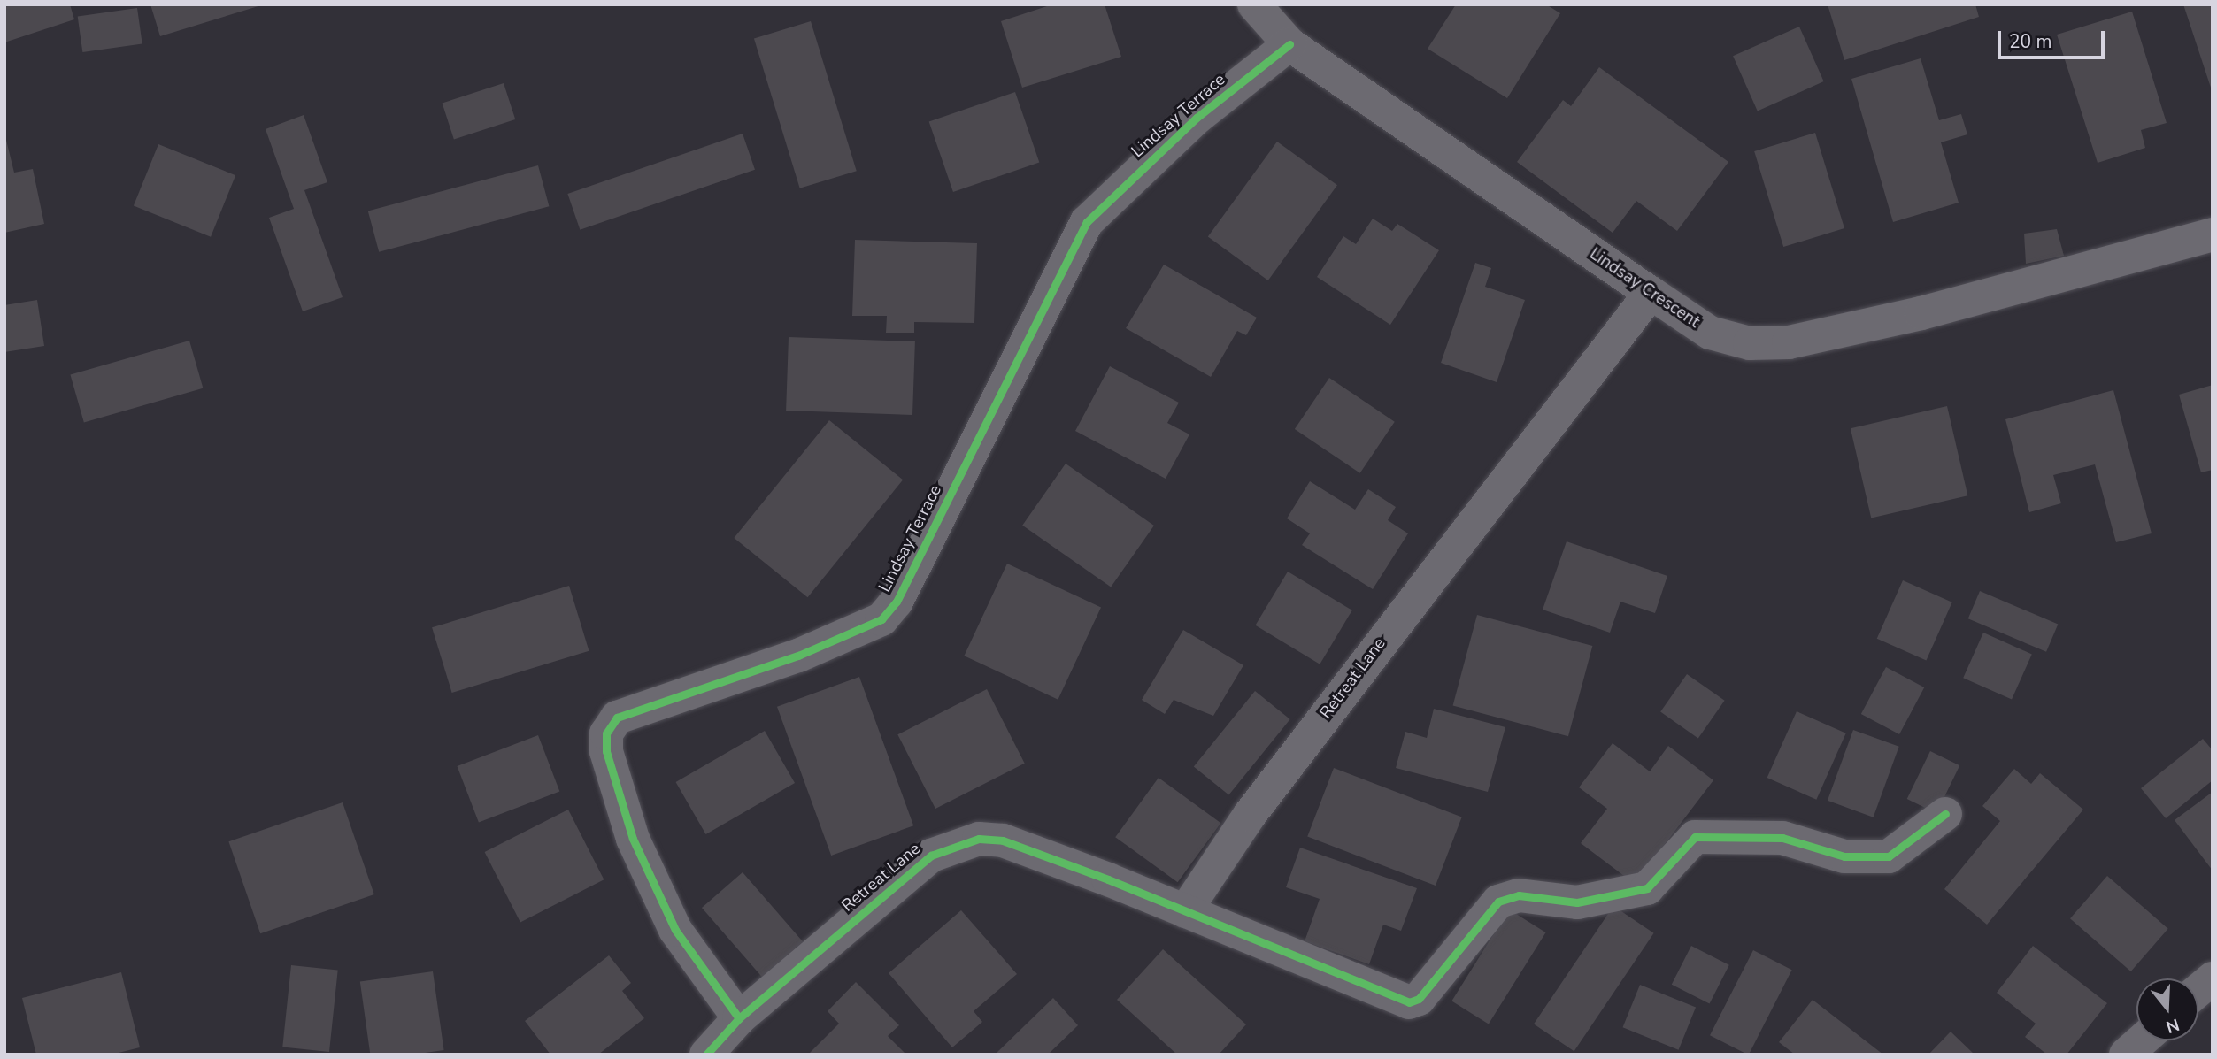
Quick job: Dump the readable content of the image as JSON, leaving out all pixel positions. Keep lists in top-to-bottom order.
{
  "streets": {
    "street": ["Lindsay Terrace", "Lindsay Crescent", "Retreat Lane"]
  },
  "crossings": [
    ["Lindsay Terrace", "Lindsay Crescent"],
    ["Lindsay Terrace", "Retreat Lane"],
    ["Lindsay Crescent", "Retreat Lane"]
  ],
  "scale_bar": "20 m",
  "north": "bottom"
}
